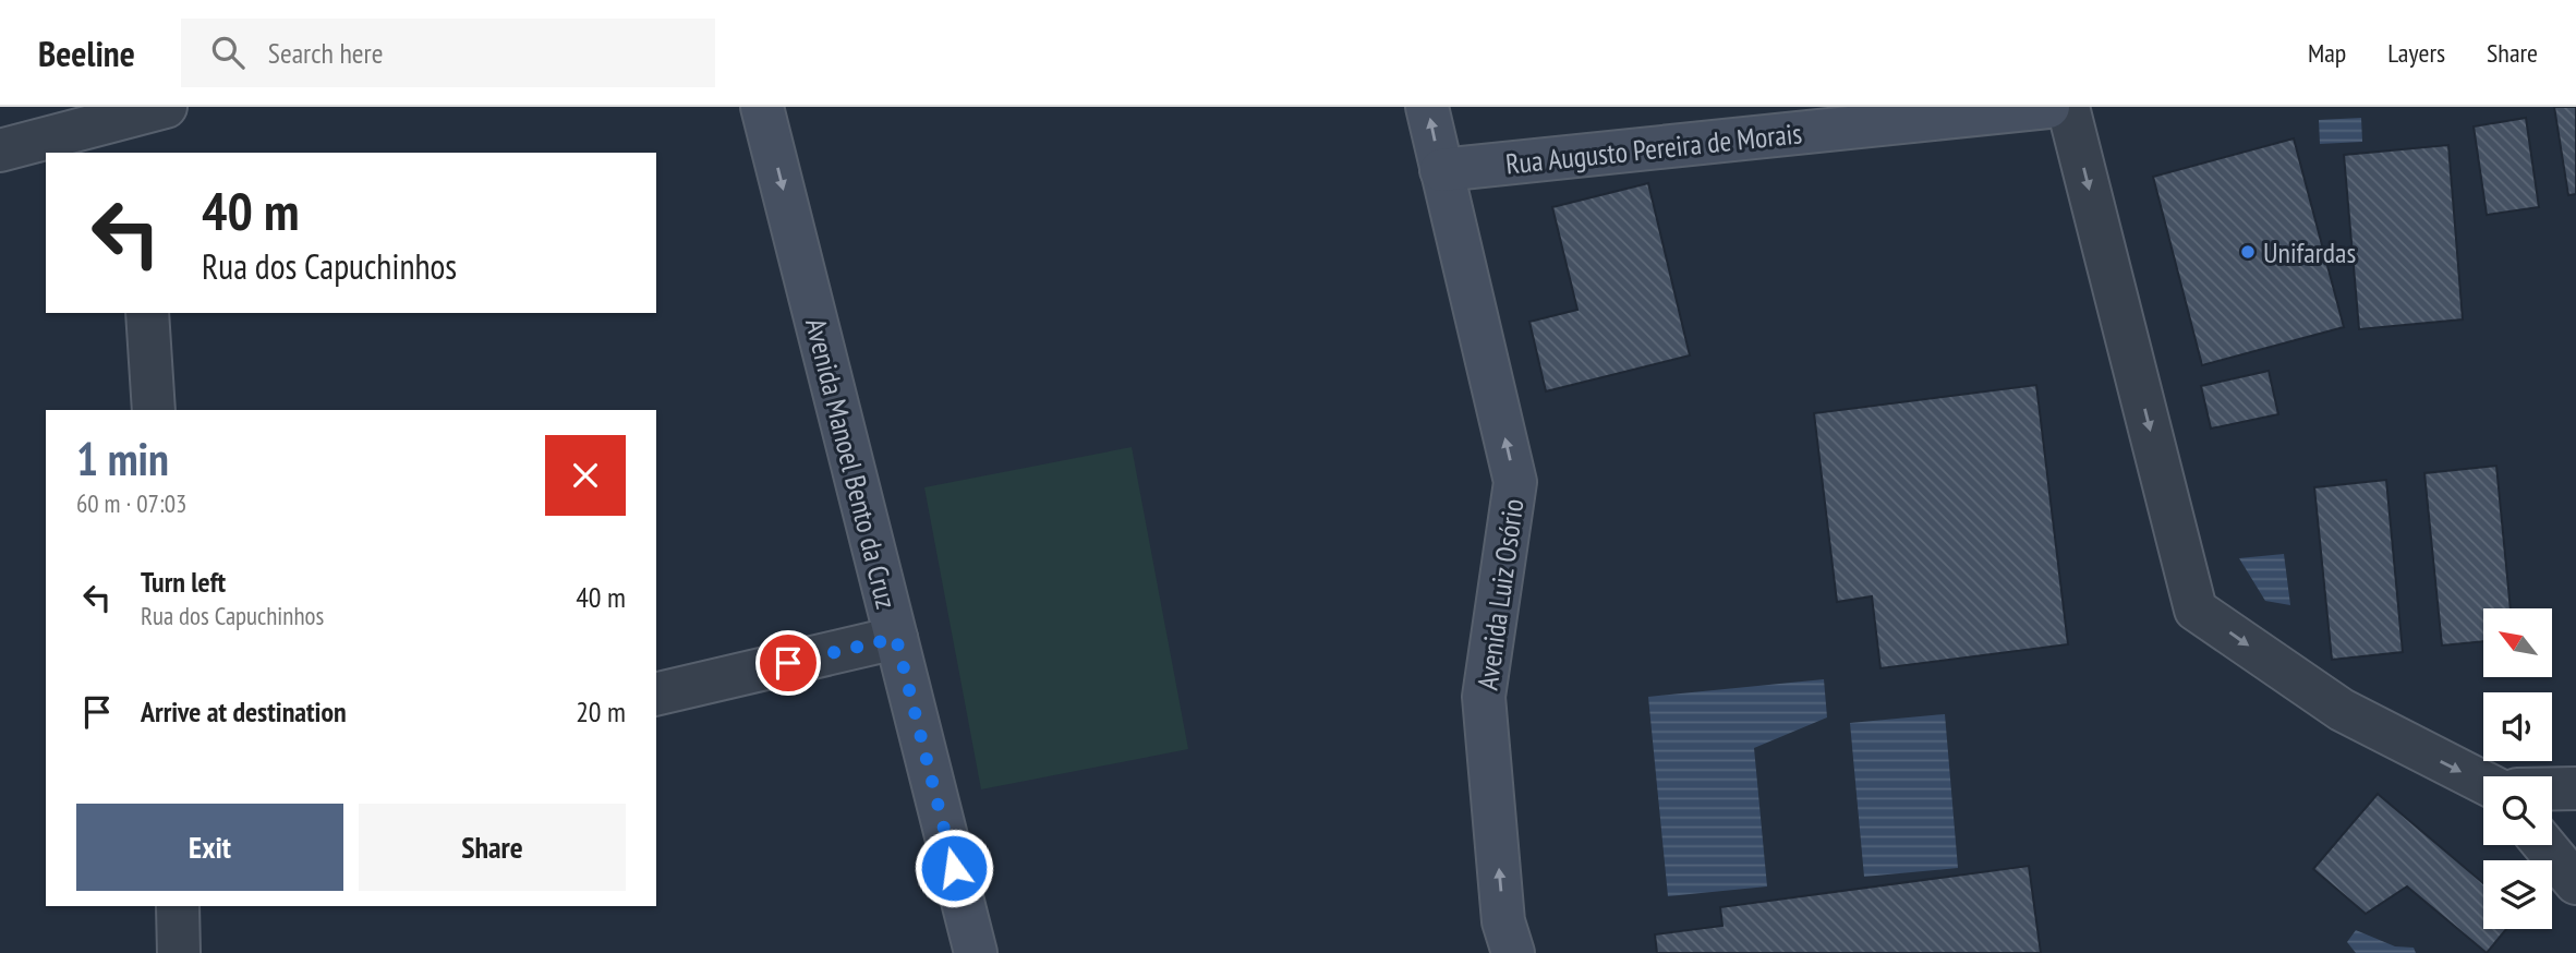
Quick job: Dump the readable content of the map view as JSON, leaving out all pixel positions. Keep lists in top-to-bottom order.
{
  "streets": {
    "main road": ["Rua Augusto Pereira de Morais", "Avenida Manoel Bento da Cruz", "Avenida Luiz Osório"]
  },
  "crossings": [
    ["Rua Augusto Pereira de Morais", "Avenida Luiz Osório"]
  ],
  "one_way": ["Avenida Manoel Bento da Cruz", "Avenida Luiz Osório"],
  "places": ["Unifardas"],
  "north": "top left",
  "page": {
    "header": "Beeline",
    "search": "Search here",
    "nav": ["Map", "Layers", "Share"],
    "turn": ["40 m", "Rua dos Capuchinhos"],
    "heading": ["1 min", "60 m · 07:03"],
    "list": [
      {
        "name": "Turn left",
        "note": "Rua dos Capuchinhos",
        "value": "40 m"
      },
      {
        "name": "Arrive at destination",
        "value": "20 m"
      }
    ],
    "buttons": ["Exit", "Share"]
  }
}
